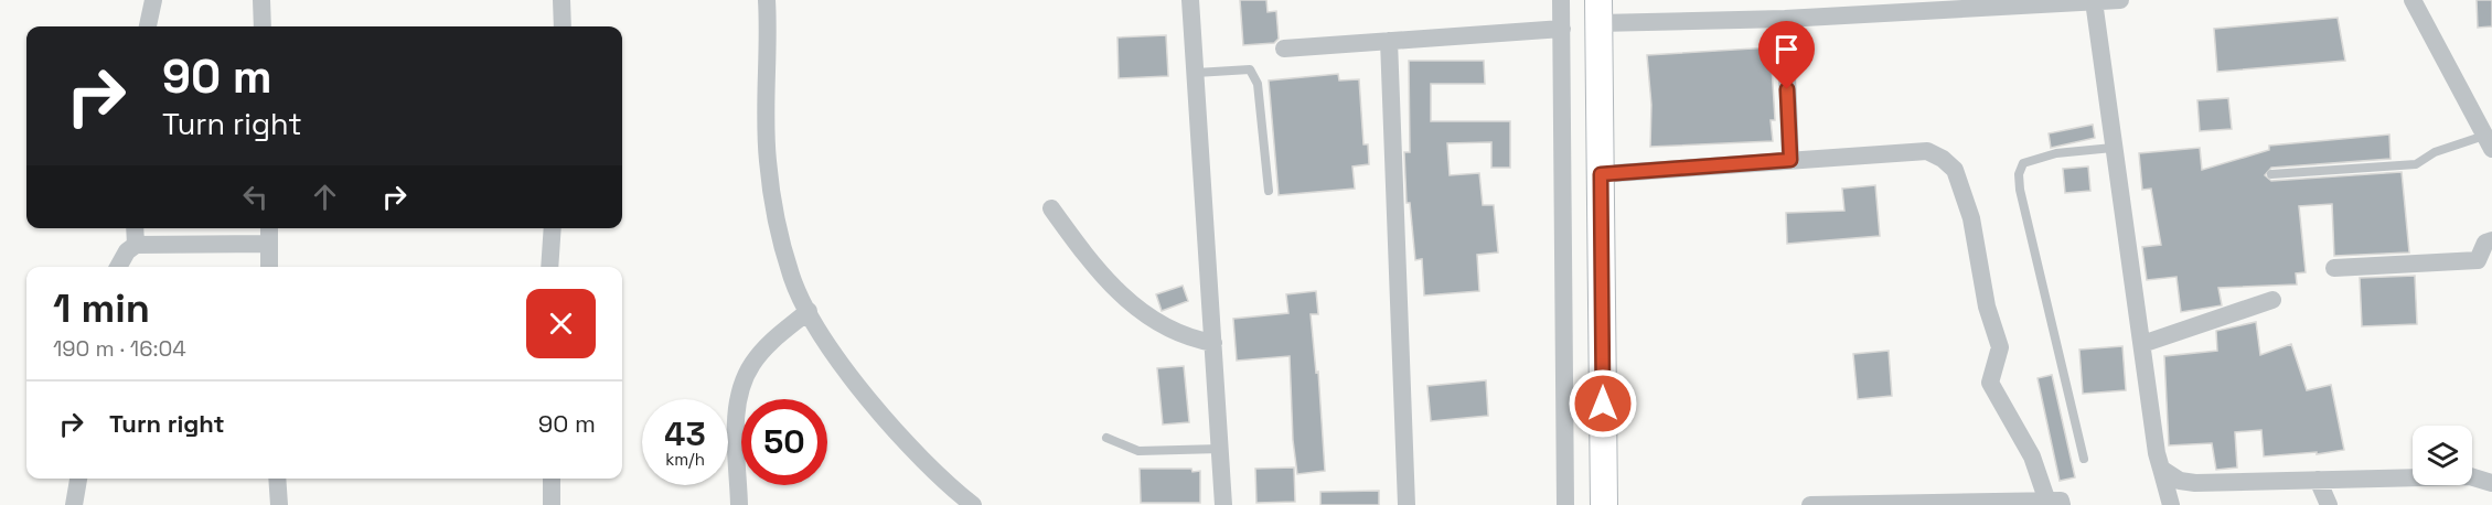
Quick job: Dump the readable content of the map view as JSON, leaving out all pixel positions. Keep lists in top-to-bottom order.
{
  "page": {
    "turn": ["90 m", "Turn right"],
    "heading": ["1 min", "190 m · 16:04"],
    "list": [
      {
        "name": "Turn right",
        "value": "90 m"
      }
    ],
    "speed": "43 km/h",
    "limit": "50"
  }
}
